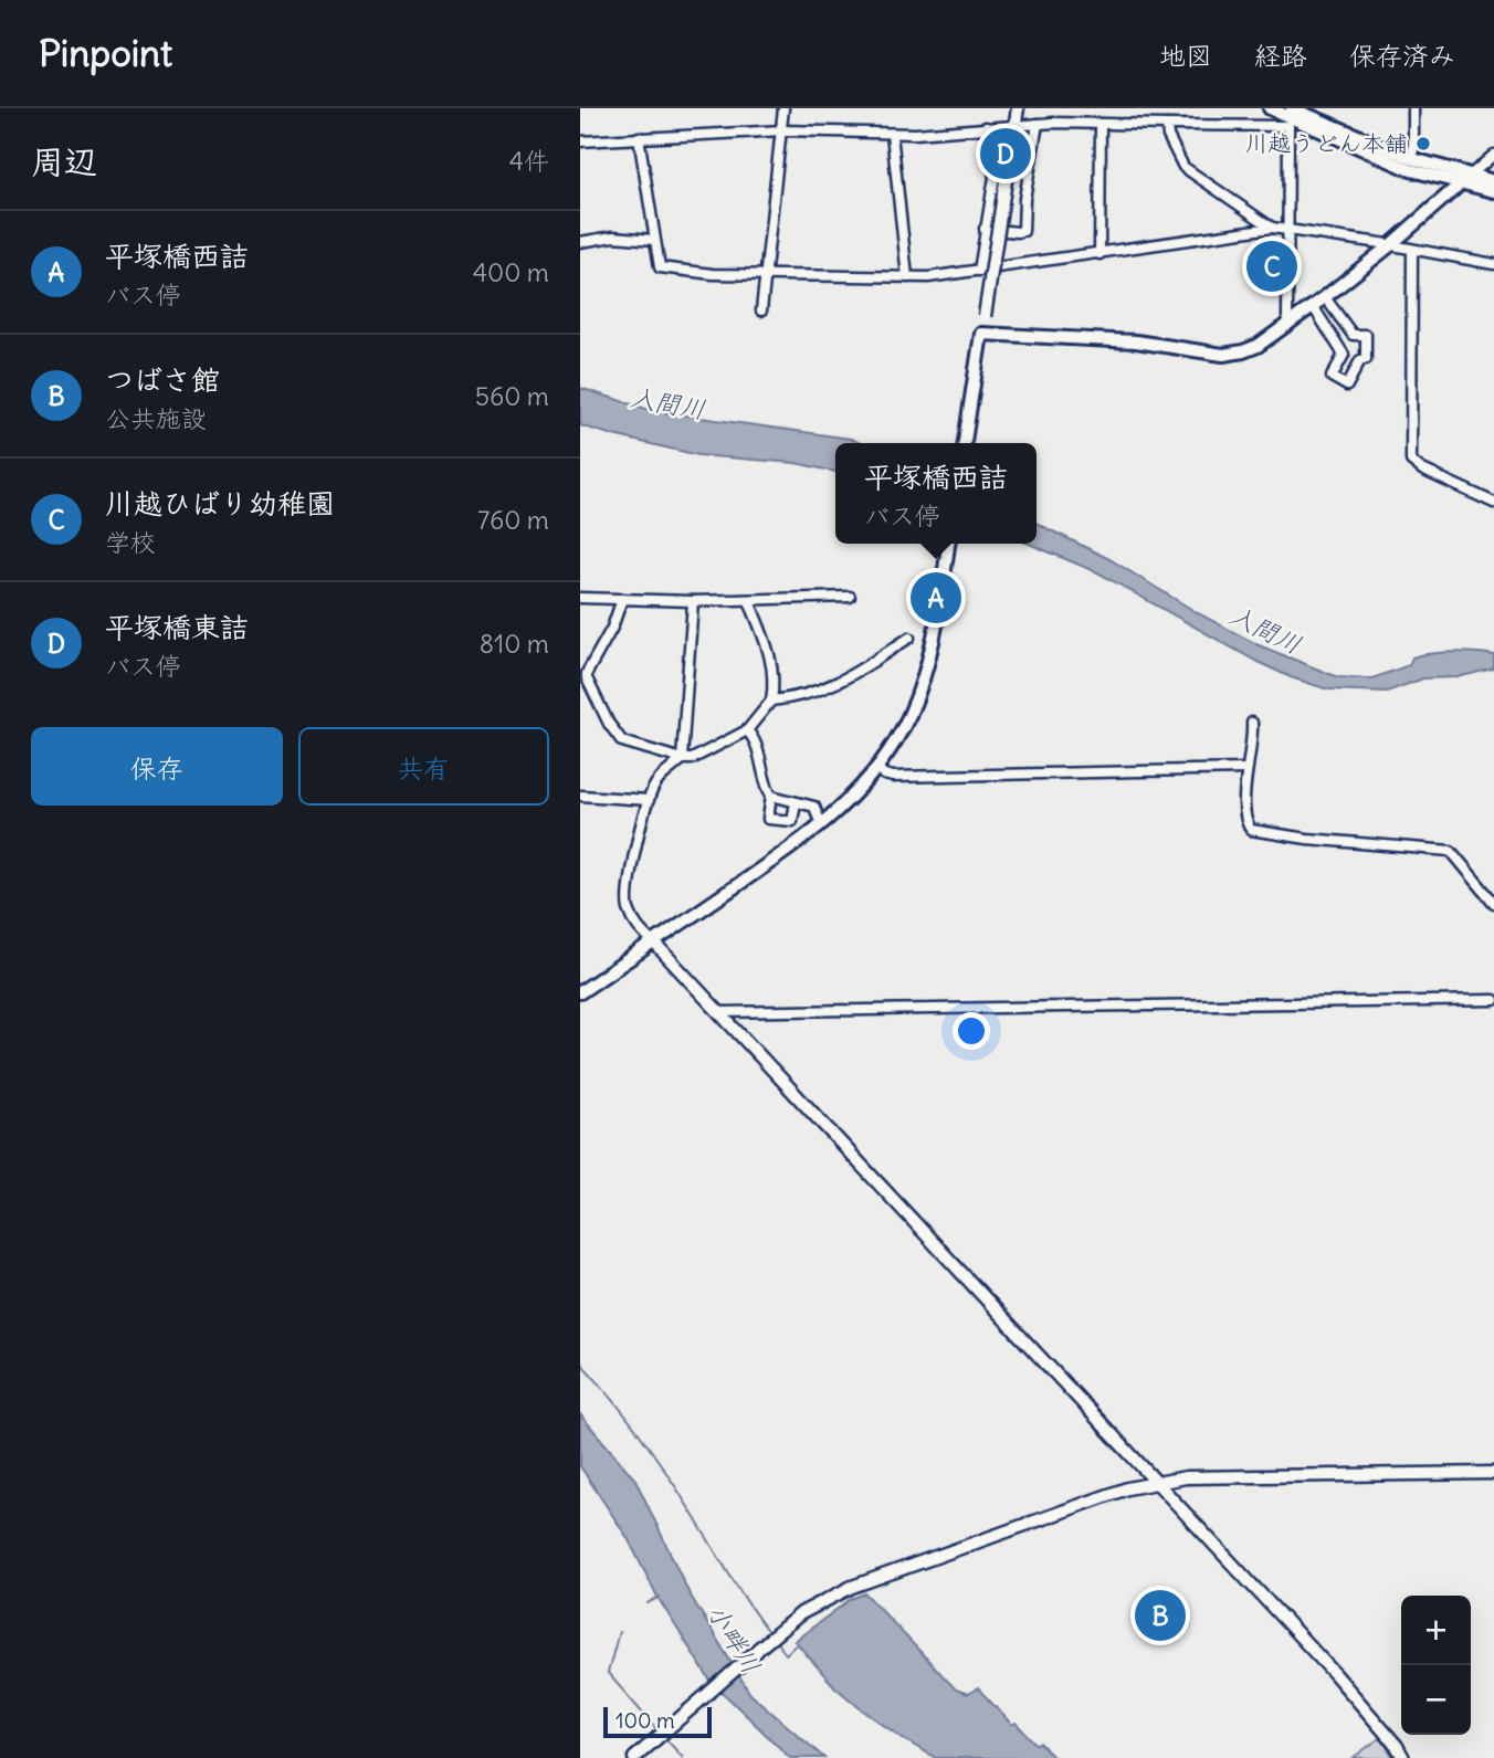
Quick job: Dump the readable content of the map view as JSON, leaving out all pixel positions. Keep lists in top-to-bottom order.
{
  "water": ["入間川", "小畔川"],
  "places": ["川越うどん本舗"],
  "scale_bar": "100 m",
  "page": {
    "header": "Pinpoint",
    "nav": ["地図", "経路", "保存済み"],
    "heading": ["周辺", "4件"],
    "pins": [
      "D",
      "C",
      "A",
      "B"
    ],
    "list": [
      {
        "mark": "A",
        "name": "平塚橋西詰",
        "note": "バス停",
        "value": "400 m"
      },
      {
        "mark": "B",
        "name": "つばさ館",
        "note": "公共施設",
        "value": "560 m"
      },
      {
        "mark": "C",
        "name": "川越ひばり幼稚園",
        "note": "学校",
        "value": "760 m"
      },
      {
        "mark": "D",
        "name": "平塚橋東詰",
        "note": "バス停",
        "value": "810 m"
      }
    ],
    "popup": ["平塚橋西詰", "バス停"],
    "buttons": ["保存", "共有"],
    "map_buttons": ["+", "−"],
    "scale": "100 m"
  }
}
